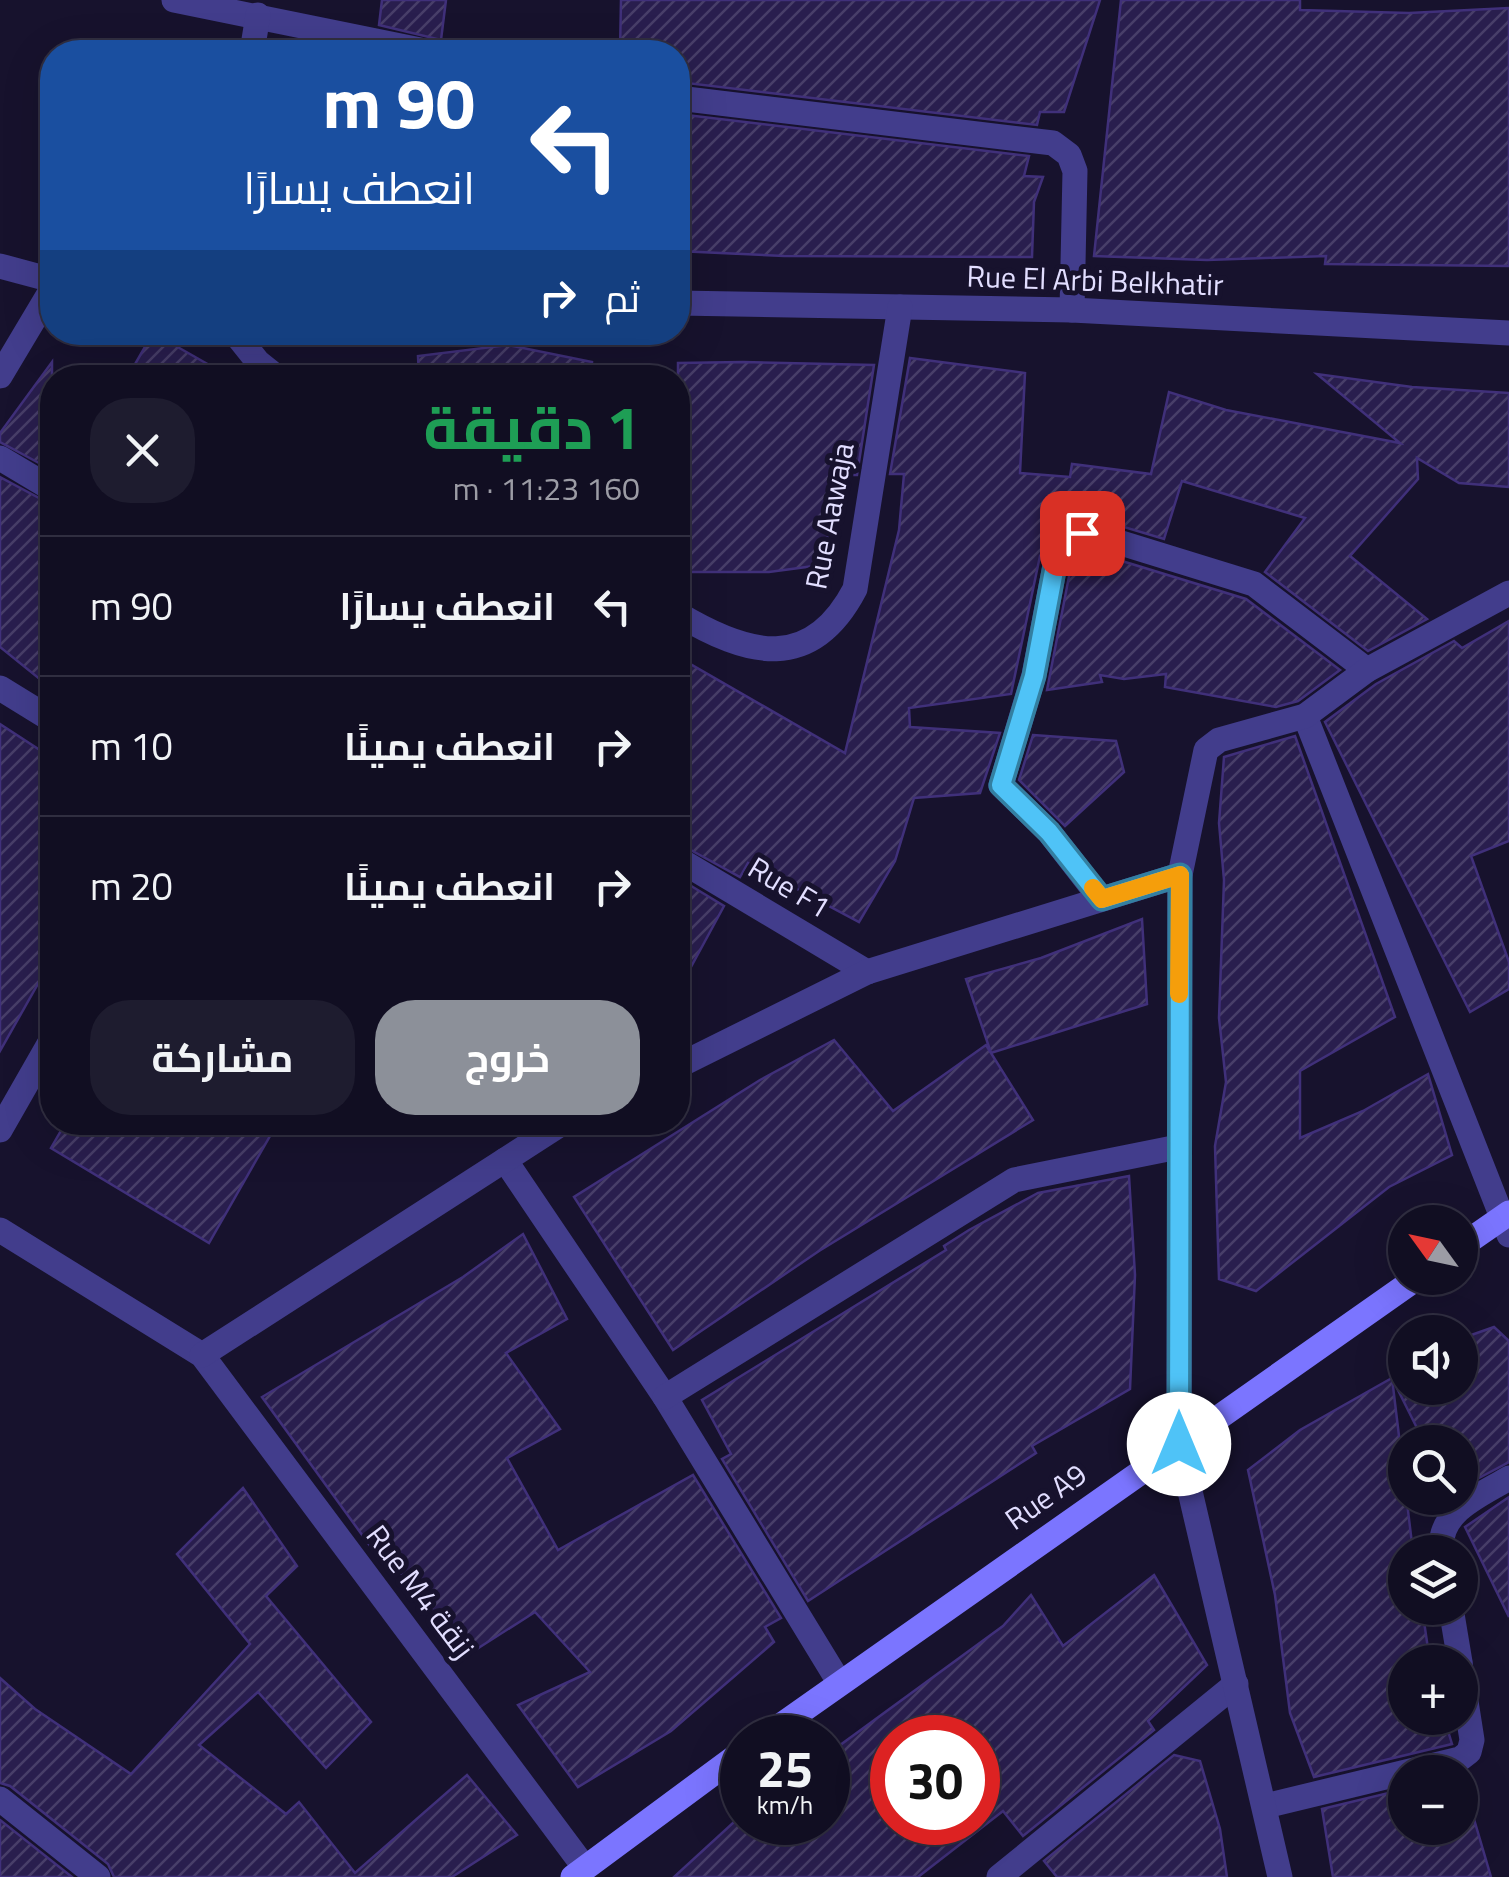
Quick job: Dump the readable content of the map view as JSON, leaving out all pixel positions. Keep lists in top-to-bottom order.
{
  "streets": {
    "street": [
      "Rue El Arbi Belkhatir",
      "Rue Aawaja",
      "Rue F1",
      "Rue A9",
      "Rue M4 زنقة"
    ]
  },
  "crossings": [
    ["Rue El Arbi Belkhatir", "Rue Aawaja"]
  ],
  "north": "top left",
  "page": {
    "turn": ["90 m", "انعطف يسارًا"],
    "then": "ثم",
    "heading": ["1 دقيقة", "160 m · 11:23"],
    "list": [
      {
        "name": "انعطف يسارًا",
        "value": "90 m"
      },
      {
        "name": "انعطف يمينًا",
        "value": "10 m"
      },
      {
        "name": "انعطف يمينًا",
        "value": "20 m"
      }
    ],
    "buttons": ["خروج", "مشاركة"],
    "map_buttons": ["+", "−"],
    "speed": "25 km/h",
    "limit": "30"
  }
}
